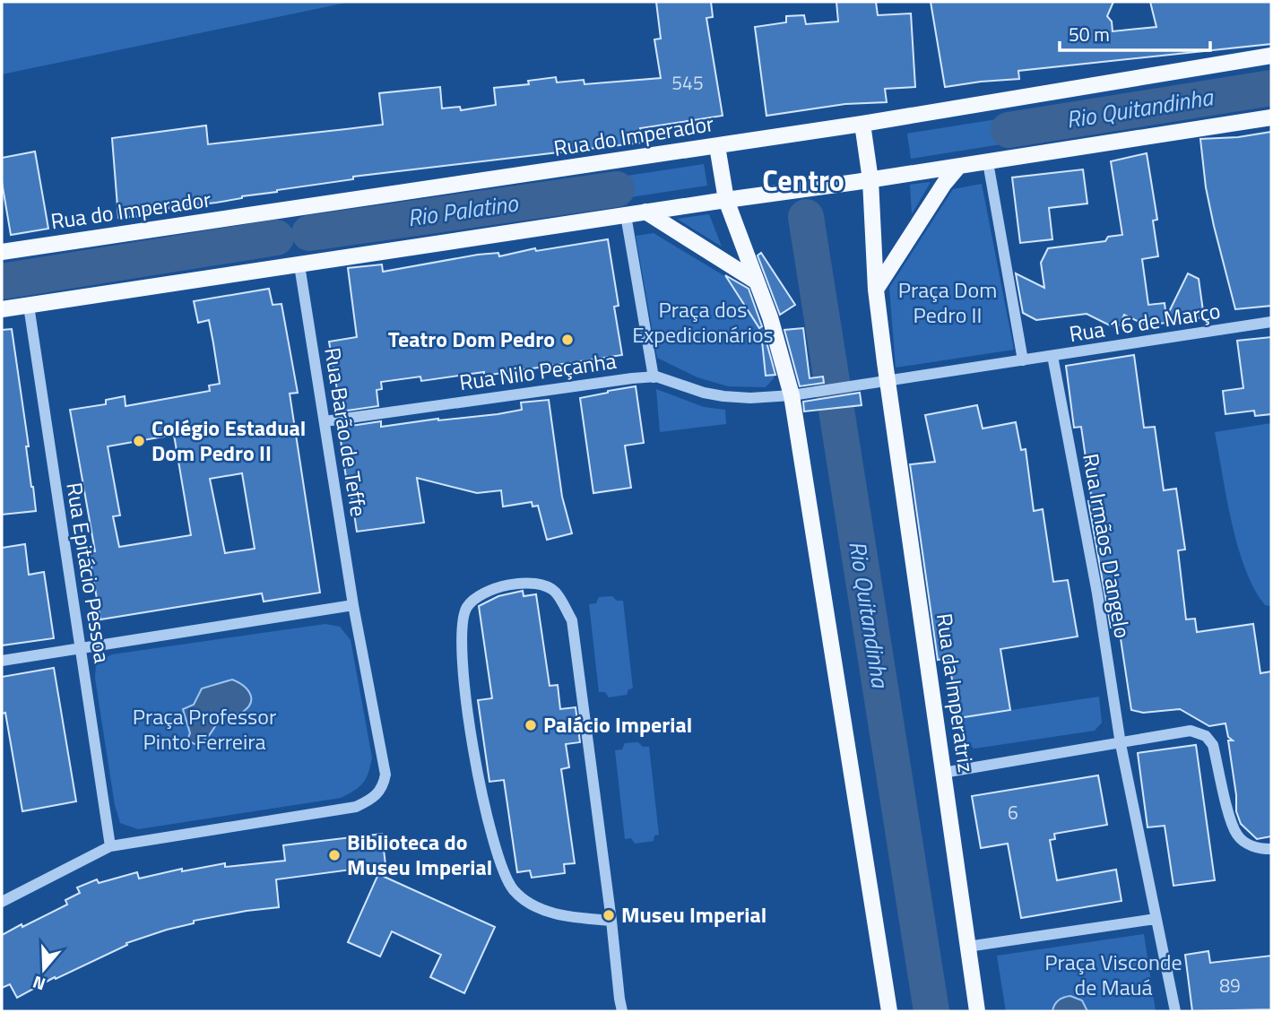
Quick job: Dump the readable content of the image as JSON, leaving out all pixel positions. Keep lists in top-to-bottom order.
{
  "streets": {
    "main road": ["Rua do Imperador", "Rua da Imperatriz"],
    "street": [
      "Rua 16 de Março",
      "Rua Nilo Peçanha",
      "Rua Barão de Teffe",
      "Rua Irmãos D'angelo",
      "Rua Epitácio Pessoa"
    ]
  },
  "crossings": [
    ["Rua 16 de Março", "Rua Irmãos D'angelo"],
    ["Rua Nilo Peçanha", "Rua Barão de Teffe"],
    ["Rua Nilo Peçanha", "Rua da Imperatriz"]
  ],
  "districts": ["Centro"],
  "water": ["Rio Quitandinha", "Rio Palatino"],
  "parks": [
    "Praça Dom Pedro II",
    "Praça dos Expedicionários",
    "Praça Professor Pinto Ferreira",
    "Praça Visconde de Mauá"
  ],
  "places": [
    "Teatro Dom Pedro",
    "Colégio Estadual Dom Pedro II",
    "Palácio Imperial",
    "Biblioteca do Museu Imperial",
    "Museu Imperial"
  ],
  "house_numbers": ["545", "6", "89"],
  "scale_bar": "50 m",
  "north": "bottom"
}
